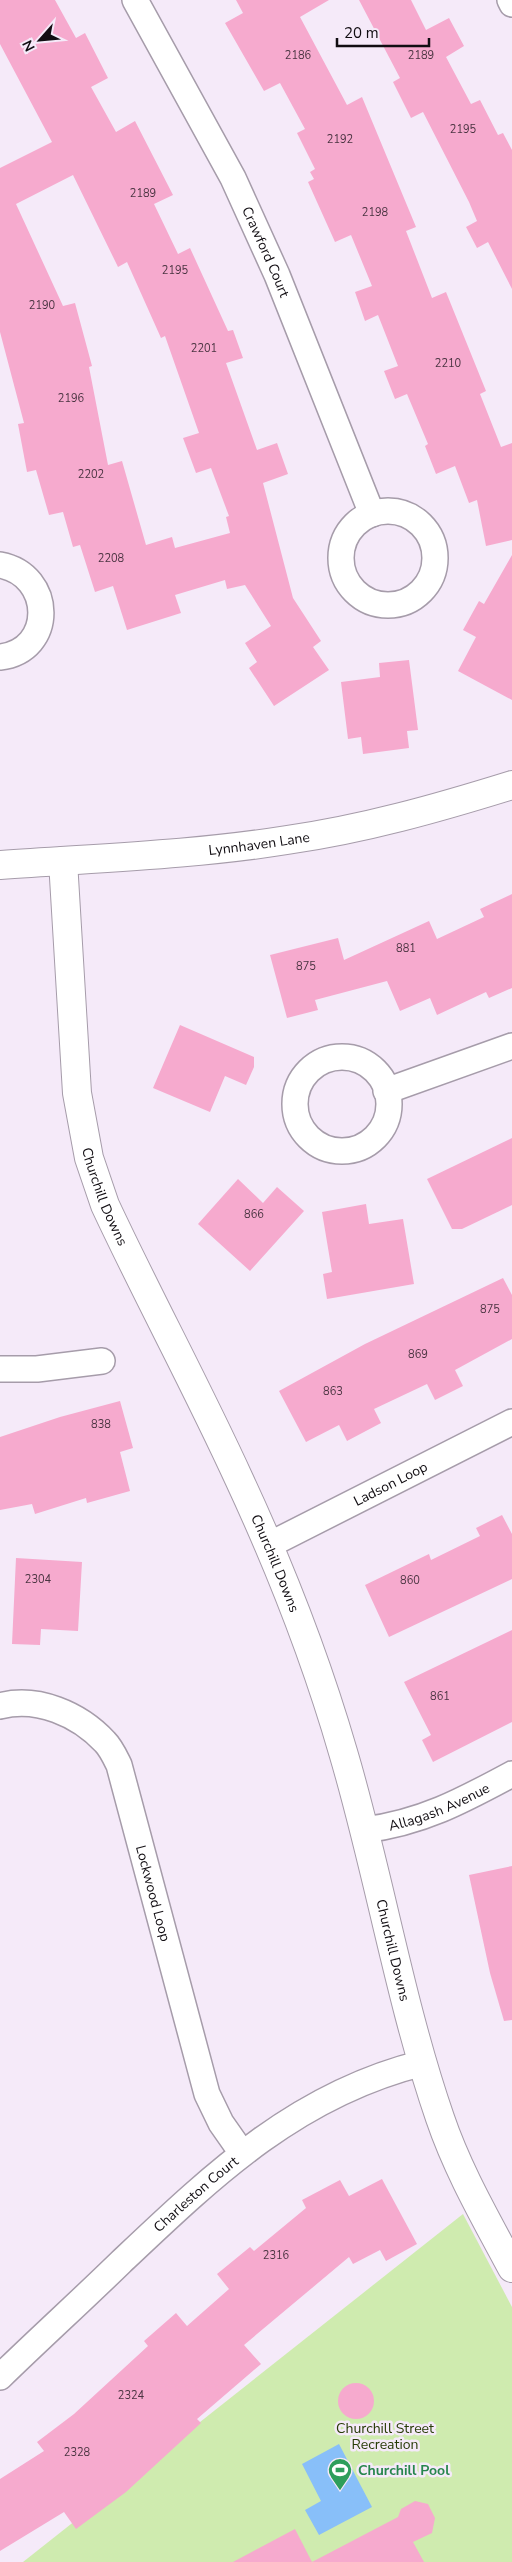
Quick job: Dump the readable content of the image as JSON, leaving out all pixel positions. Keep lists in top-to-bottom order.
{
  "streets": {
    "street": [
      "Crawford Court",
      "Lynnhaven Lane",
      "Churchill Downs",
      "Ladson Loop",
      "Allagash Avenue",
      "Lockwood Loop",
      "Charleston Court"
    ]
  },
  "crossings": [
    ["Lynnhaven Lane", "Churchill Downs"],
    ["Churchill Downs", "Ladson Loop"],
    ["Churchill Downs", "Allagash Avenue"],
    ["Churchill Downs", "Charleston Court"],
    ["Lockwood Loop", "Charleston Court"]
  ],
  "parks": ["Churchill Street Recreation"],
  "places": {
    "sports": ["Churchill Pool"]
  },
  "house_numbers": [
    "2186",
    "2189",
    "2195",
    "2192",
    "2189",
    "2198",
    "2195",
    "2190",
    "2201",
    "2210",
    "2196",
    "2202",
    "2208",
    "881",
    "875",
    "866",
    "875",
    "869",
    "863",
    "838",
    "2304",
    "860",
    "861",
    "2316",
    "2324",
    "2328"
  ],
  "scale_bar": "20 m",
  "north": "bottom left"
}
